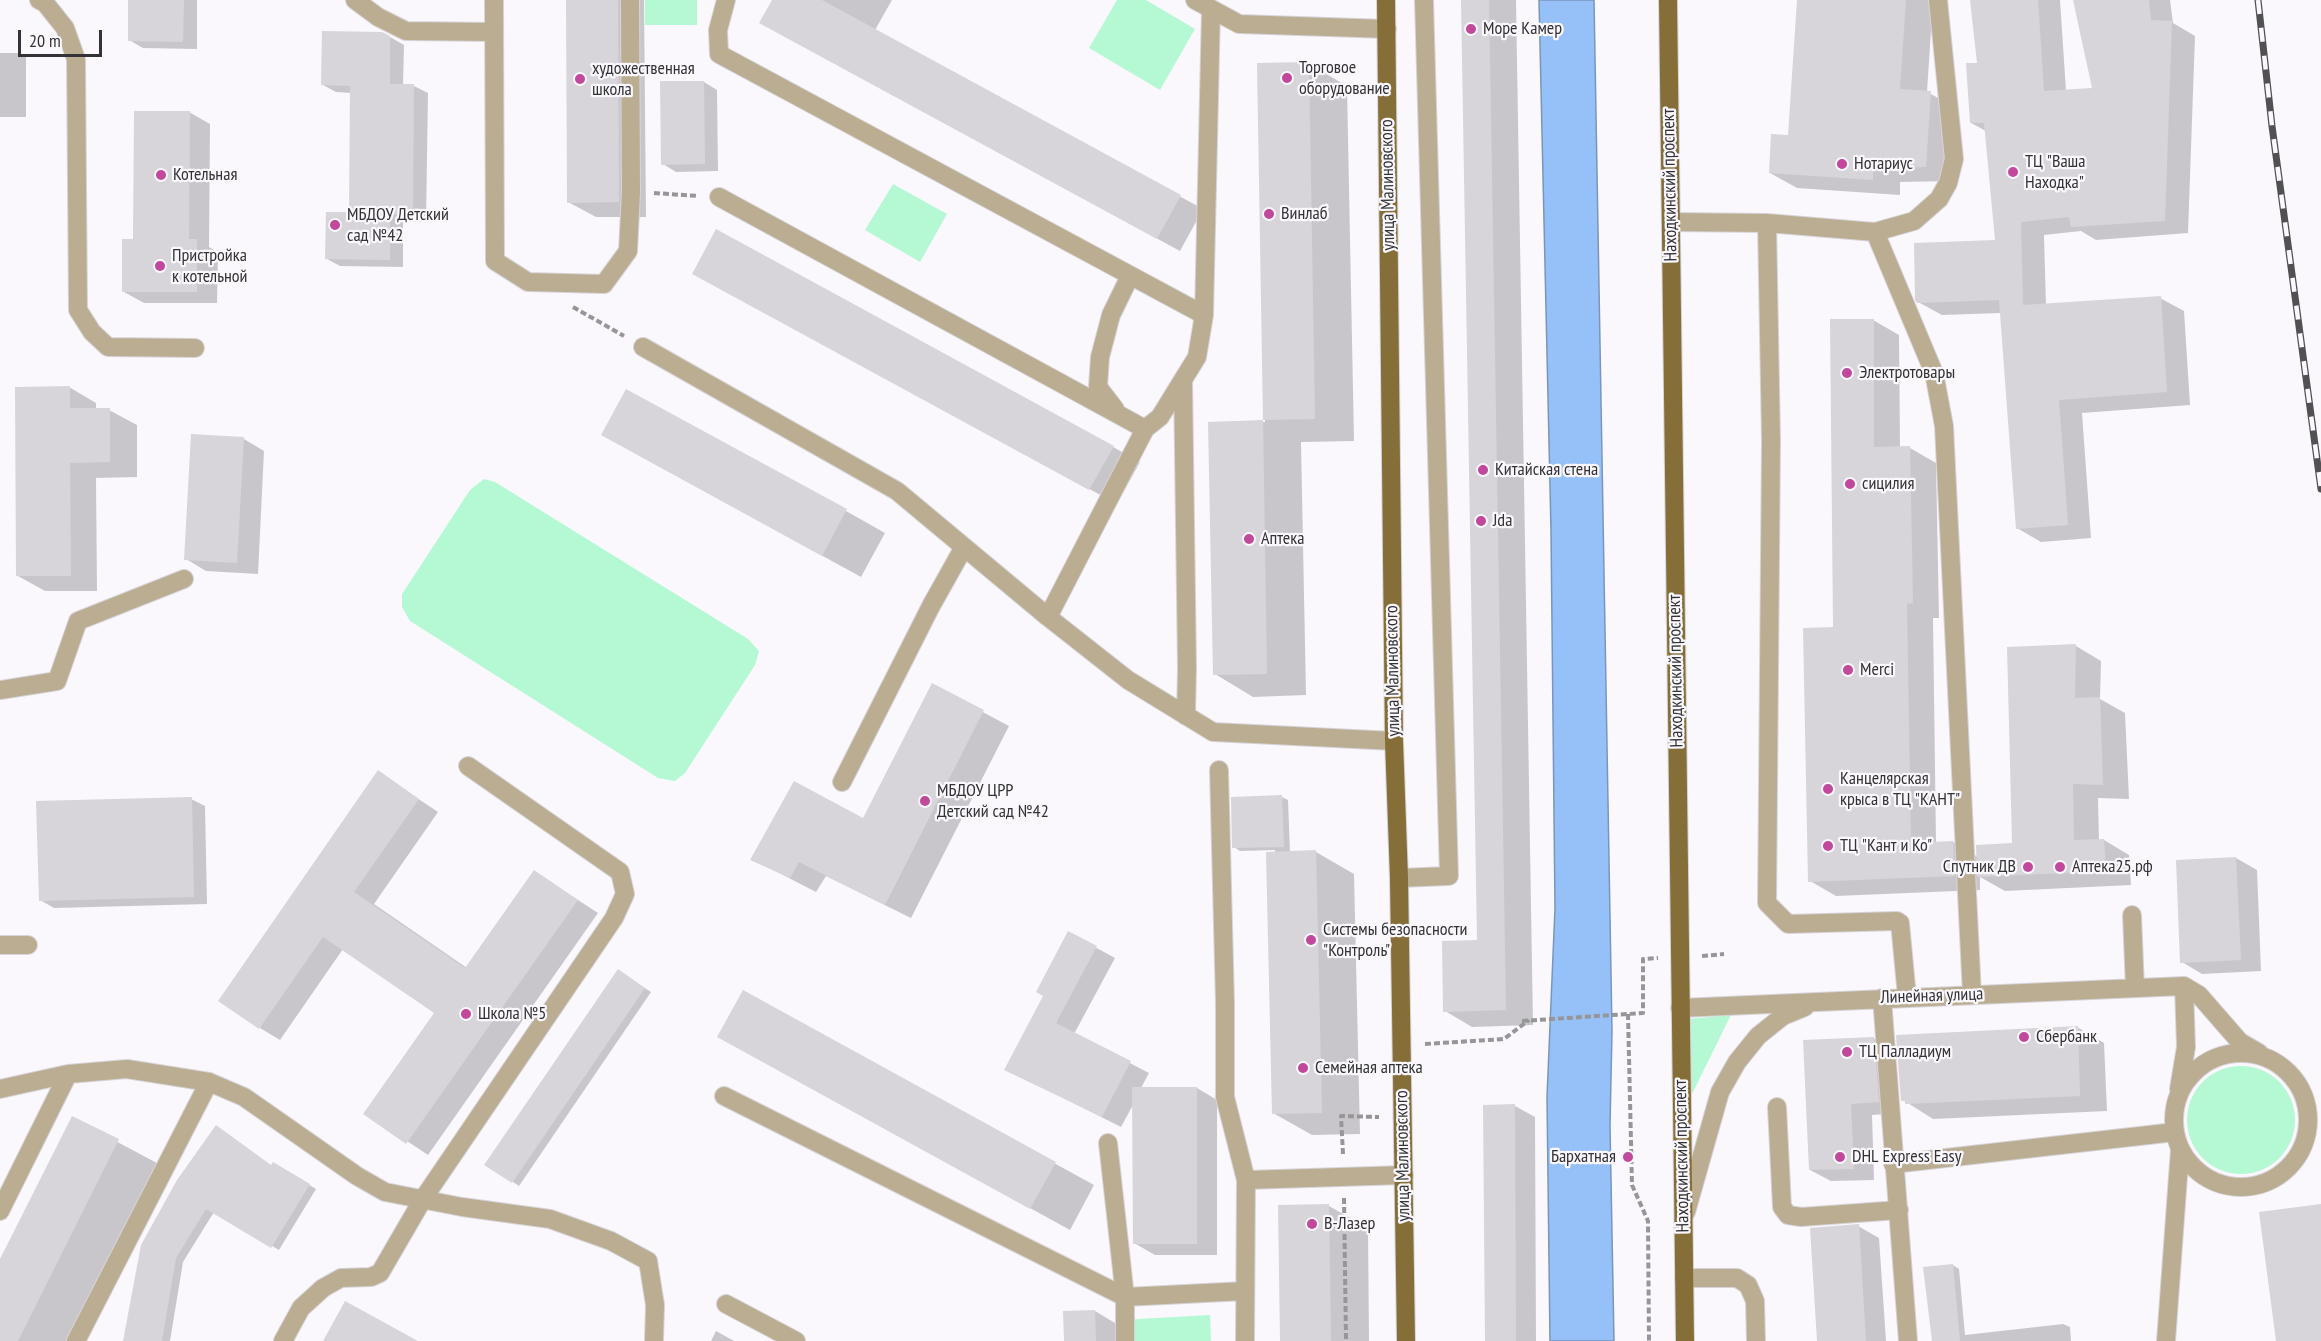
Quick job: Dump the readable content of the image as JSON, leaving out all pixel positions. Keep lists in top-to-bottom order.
{
  "streets": {
    "main road": ["улица Малиновского", "Находкинский проспект"],
    "street": ["Линейная улица"]
  },
  "crossings": [
    ["Находкинский проспект", "Линейная улица"]
  ],
  "places": [
    "Море Камер",
    "Торговое оборудование",
    "художественная школа",
    "Нотариус",
    "ТЦ \"Ваша Находка\"",
    "Котельная",
    "Винлаб",
    "МБДОУ Детский сад №42",
    "Пристройка к котельной",
    "Электротовары",
    "Китайская стена",
    "сицилия",
    "Jda",
    "Аптека",
    "Merci",
    "Канцелярская крыса в ТЦ \"КАНТ\"",
    "МБДОУ ЦРР Детский сад №42",
    "ТЦ \"Кант и Ко\"",
    "Спутник ДВ",
    "Аптека25.рф",
    "Системы безопасности \"Контроль\"",
    "Школа №5",
    "Сбербанк",
    "ТЦ Палладиум",
    "Семейная аптека",
    "Бархатная",
    "DHL Express Easy",
    "В-Лазер"
  ],
  "scale_bar": "20 m"
}
